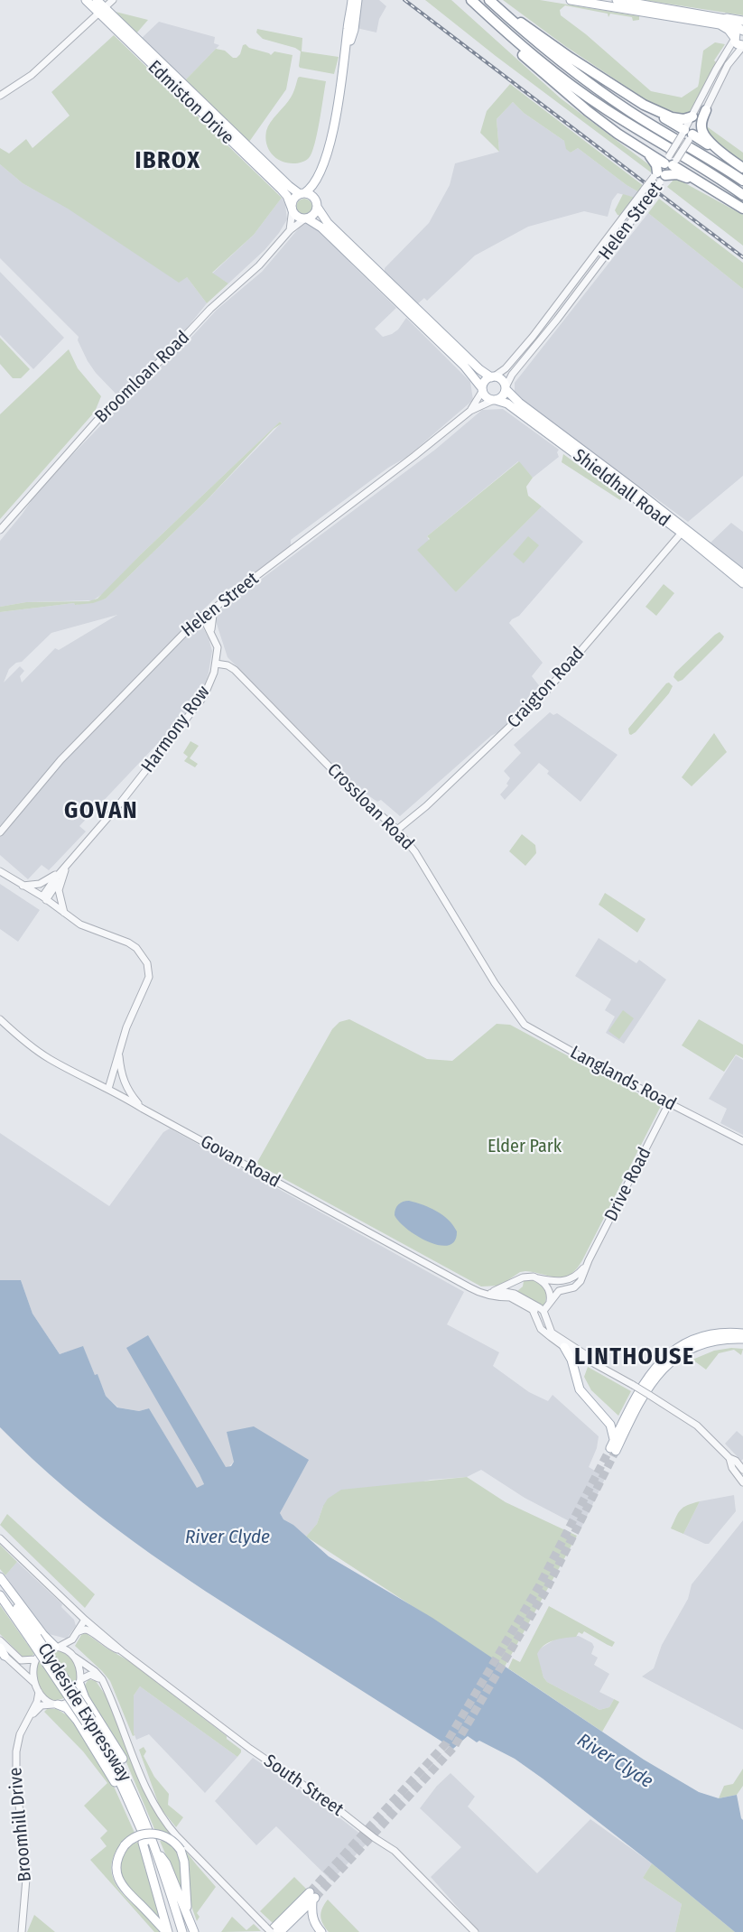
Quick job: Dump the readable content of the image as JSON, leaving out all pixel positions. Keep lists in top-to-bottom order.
{
  "streets": {
    "main road": ["Edmiston Drive", "Shieldhall Road", "Clydeside Expressway"],
    "street": [
      "Helen Street",
      "Broomloan Road",
      "Craigton Road",
      "Harmony Row",
      "Crossloan Road",
      "Langlands Road",
      "Govan Road",
      "Drive Road",
      "South Street",
      "Broomhill Drive"
    ]
  },
  "crossings": [
    ["Edmiston Drive", "Broomloan Road"],
    ["Helen Street", "Shieldhall Road"],
    ["Shieldhall Road", "Craigton Road"],
    ["Craigton Road", "Crossloan Road"],
    ["Harmony Row", "Crossloan Road"],
    ["Crossloan Road", "Langlands Road"],
    ["Langlands Road", "Drive Road"]
  ],
  "districts": ["IBROX", "GOVAN", "LINTHOUSE"],
  "water": ["River Clyde"],
  "parks": ["Elder Park"]
}
